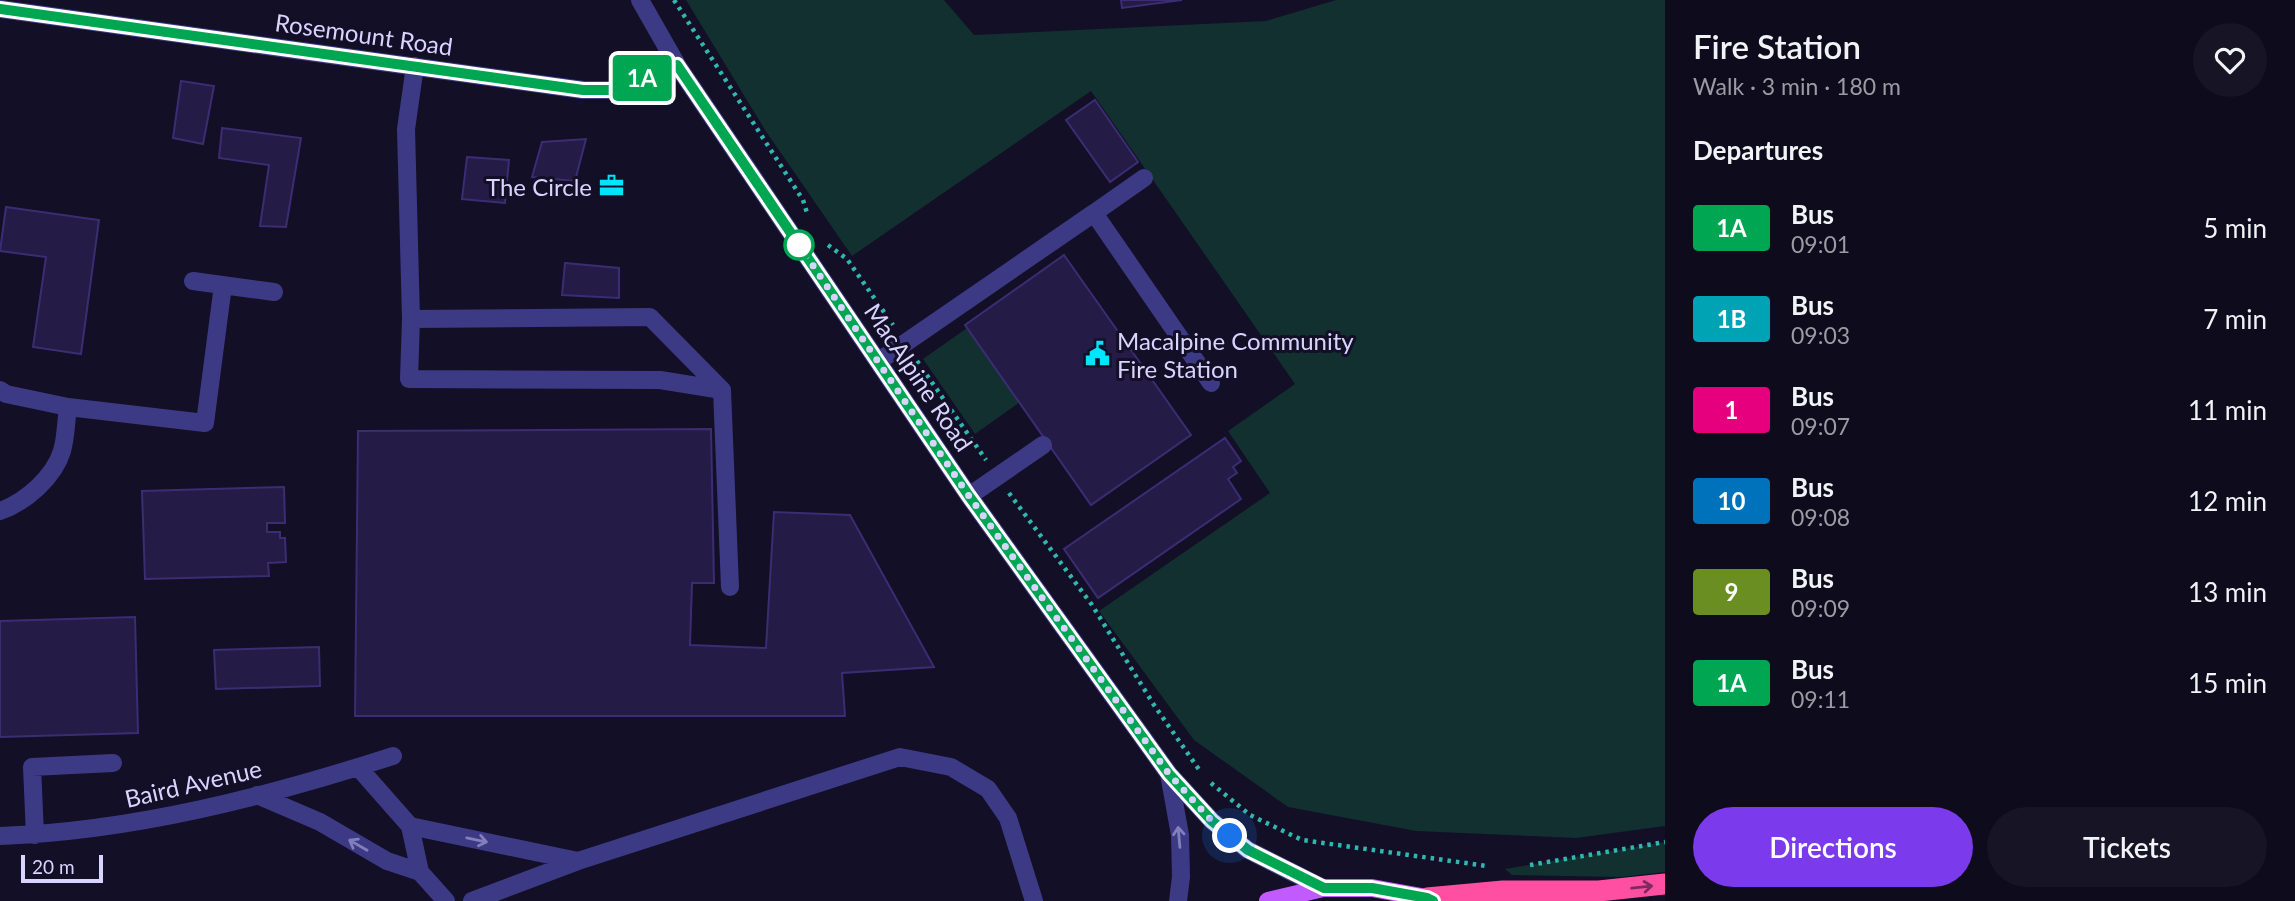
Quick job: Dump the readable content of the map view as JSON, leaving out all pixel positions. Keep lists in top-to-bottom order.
{
  "streets": {
    "street": ["Rosemount Road", "MacAlpine Road", "Baird Avenue"]
  },
  "crossings": [
    ["Rosemount Road", "MacAlpine Road"]
  ],
  "places": {
    "office": ["The Circle"],
    "public building": ["Macalpine Community Fire Station"]
  },
  "lines": ["bus line 1A"],
  "scale_bar": "20 m",
  "page": {
    "on_map": "1A",
    "heading": [
      ["Fire Station", "Walk · 3 min · 180 m"],
      "Departures"
    ],
    "list": [
      {
        "mark": "1A",
        "name": "Bus",
        "note": "09:01",
        "value": "5 min"
      },
      {
        "mark": "1B",
        "name": "Bus",
        "note": "09:03",
        "value": "7 min"
      },
      {
        "mark": "1",
        "name": "Bus",
        "note": "09:07",
        "value": "11 min"
      },
      {
        "mark": "10",
        "name": "Bus",
        "note": "09:08",
        "value": "12 min"
      },
      {
        "mark": "9",
        "name": "Bus",
        "note": "09:09",
        "value": "13 min"
      },
      {
        "mark": "1A",
        "name": "Bus",
        "note": "09:11",
        "value": "15 min"
      }
    ],
    "buttons": ["Directions", "Tickets"],
    "scale": "20 m"
  }
}
